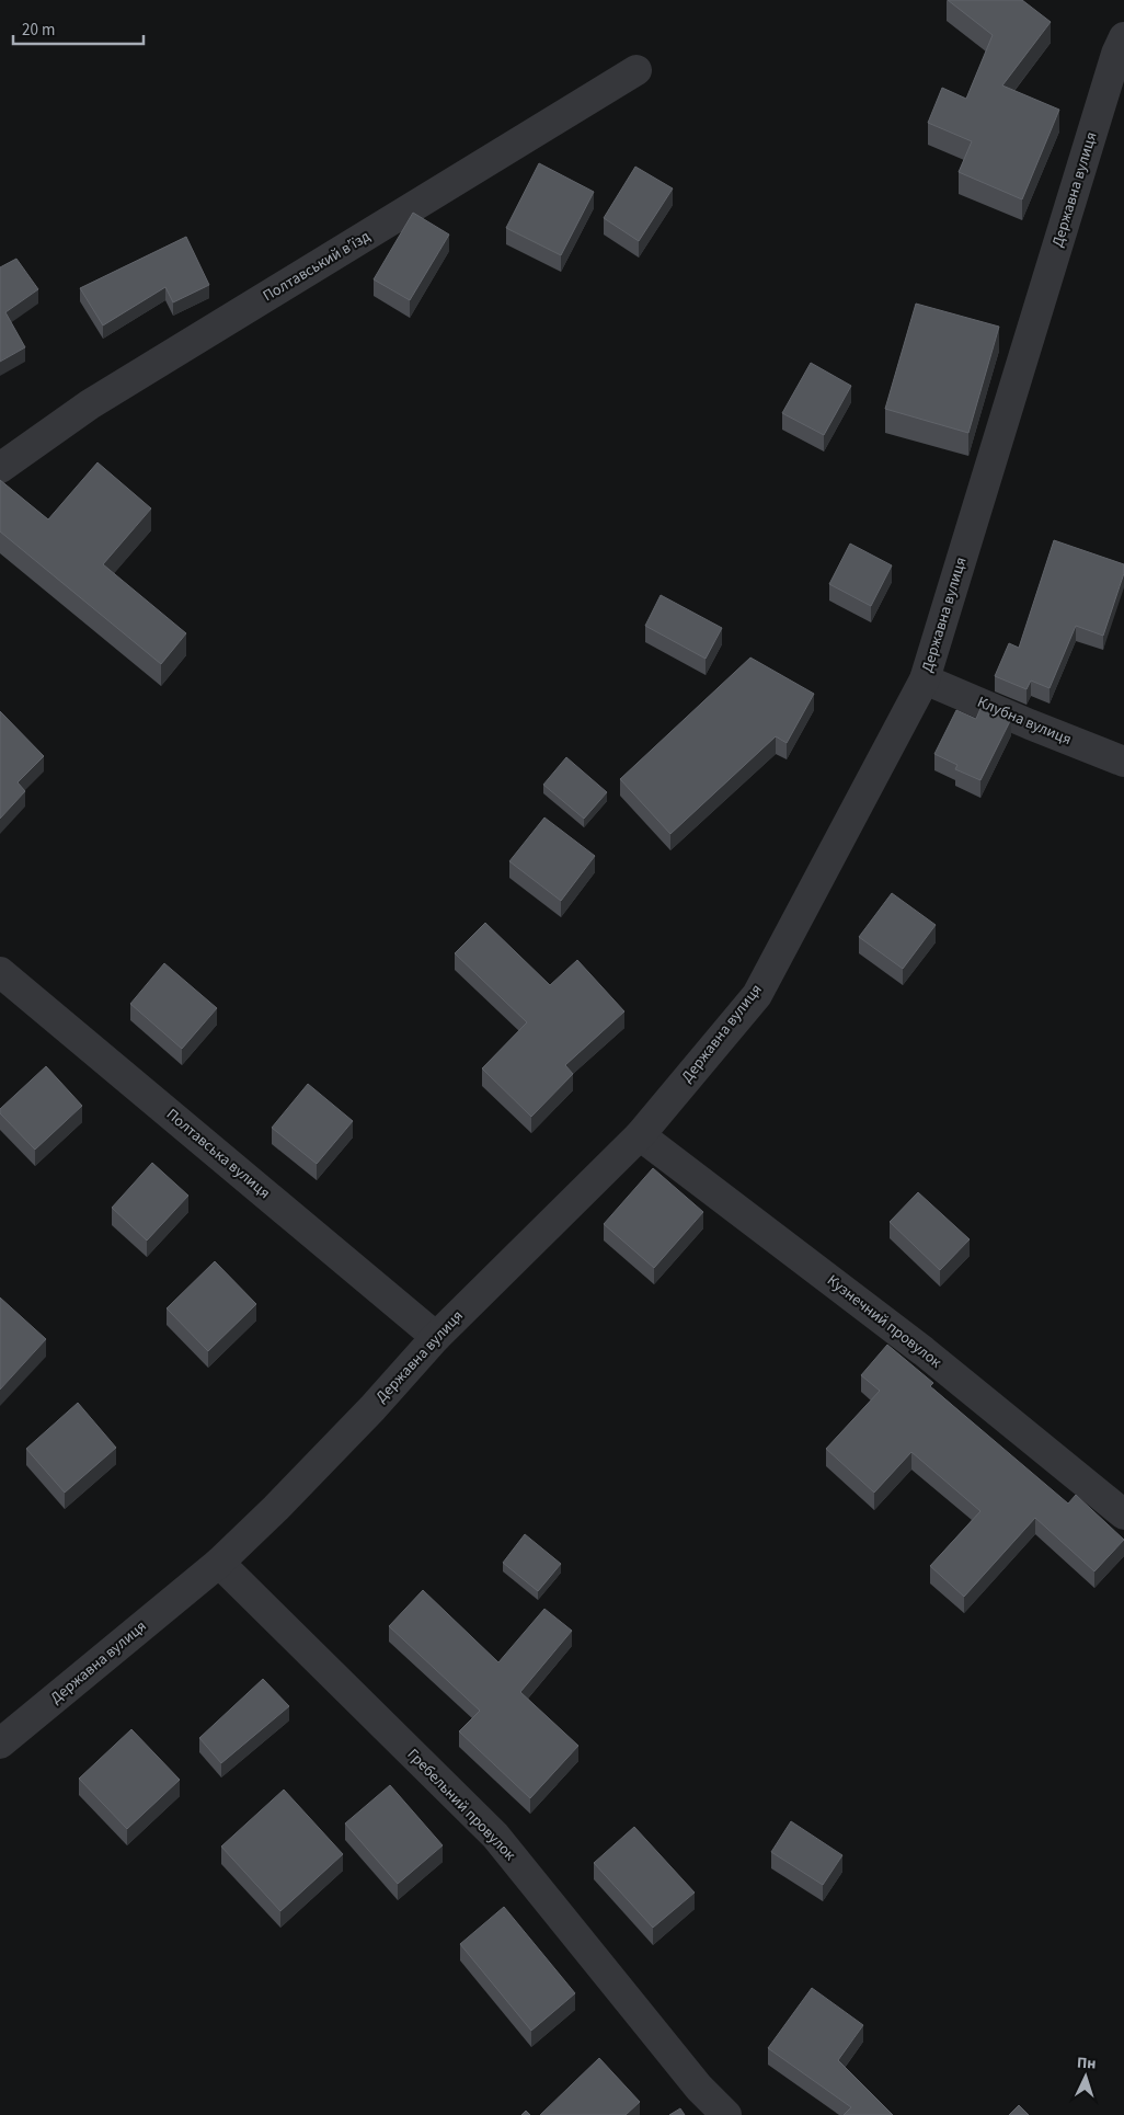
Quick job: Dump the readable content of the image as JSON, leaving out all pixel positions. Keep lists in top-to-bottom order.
{
  "streets": {
    "street": [
      "Державна вулиця",
      "Полтавський в’їзд",
      "Клубна вулиця",
      "Полтавська вулиця",
      "Кузнечний провулок",
      "Гребельний провулок"
    ]
  },
  "crossings": [
    ["Державна вулиця", "Клубна вулиця"],
    ["Державна вулиця", "Полтавська вулиця"],
    ["Державна вулиця", "Кузнечний провулок"],
    ["Державна вулиця", "Гребельний провулок"]
  ],
  "scale_bar": "20 m",
  "north": "top"
}
